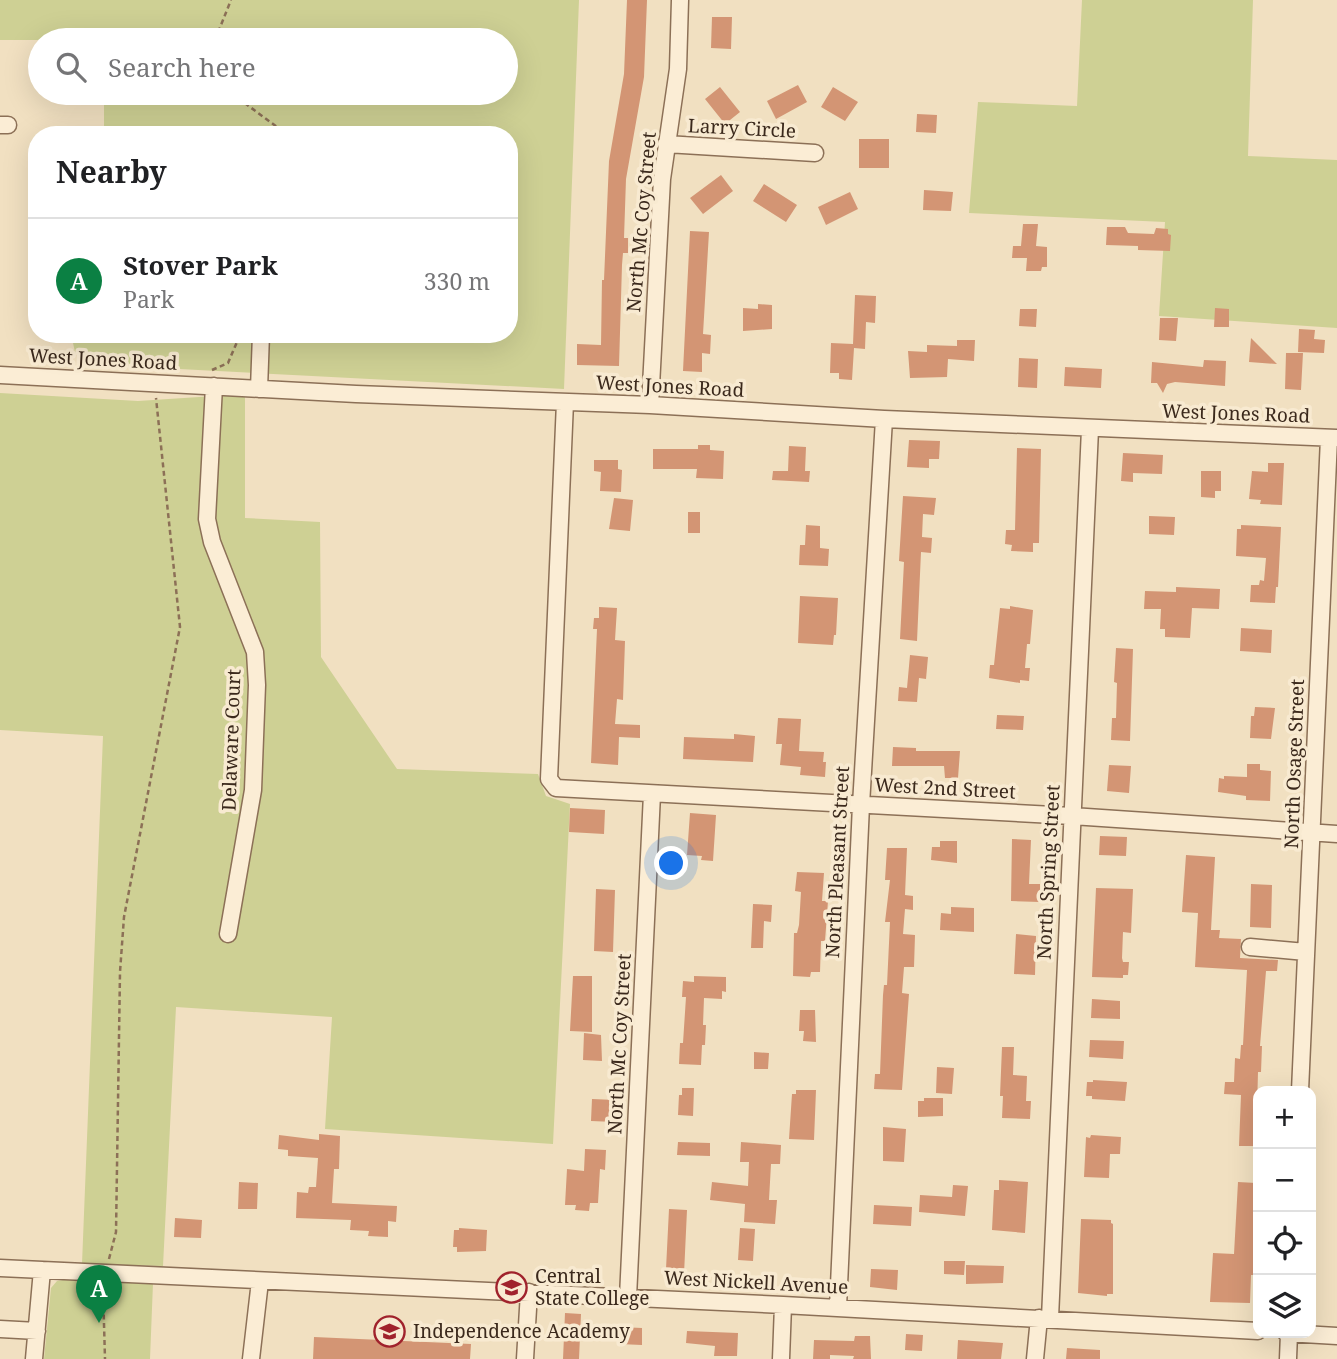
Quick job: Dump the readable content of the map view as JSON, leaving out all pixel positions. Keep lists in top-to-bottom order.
{
  "streets": {
    "street": [
      "Larry Circle",
      "North Mc Coy Street",
      "West Jones Road",
      "Delaware Court",
      "North Osage Street",
      "West 2nd Street",
      "North Pleasant Street",
      "North Spring Street",
      "West Nickell Avenue"
    ]
  },
  "crossings": [
    ["Larry Circle", "North Mc Coy Street"],
    ["North Mc Coy Street", "West Jones Road"],
    ["North Mc Coy Street", "West 2nd Street"],
    ["North Mc Coy Street", "West Nickell Avenue"],
    ["West Jones Road", "Delaware Court"],
    ["West Jones Road", "North Osage Street"],
    ["West Jones Road", "West 2nd Street"],
    ["West Jones Road", "North Pleasant Street"],
    ["West Jones Road", "North Spring Street"],
    ["North Osage Street", "West 2nd Street"],
    ["West 2nd Street", "North Pleasant Street"],
    ["West 2nd Street", "North Spring Street"],
    ["North Pleasant Street", "West Nickell Avenue"],
    ["North Spring Street", "West Nickell Avenue"]
  ],
  "places": {
    "school or university": ["Central State College", "Independence Academy"]
  },
  "page": {
    "search": "Search here",
    "heading": "Nearby",
    "list": [
      {
        "mark": "A",
        "name": "Stover Park",
        "note": "Park",
        "value": "330 m"
      }
    ],
    "map_buttons": ["+", "−"],
    "pins": "A"
  }
}
